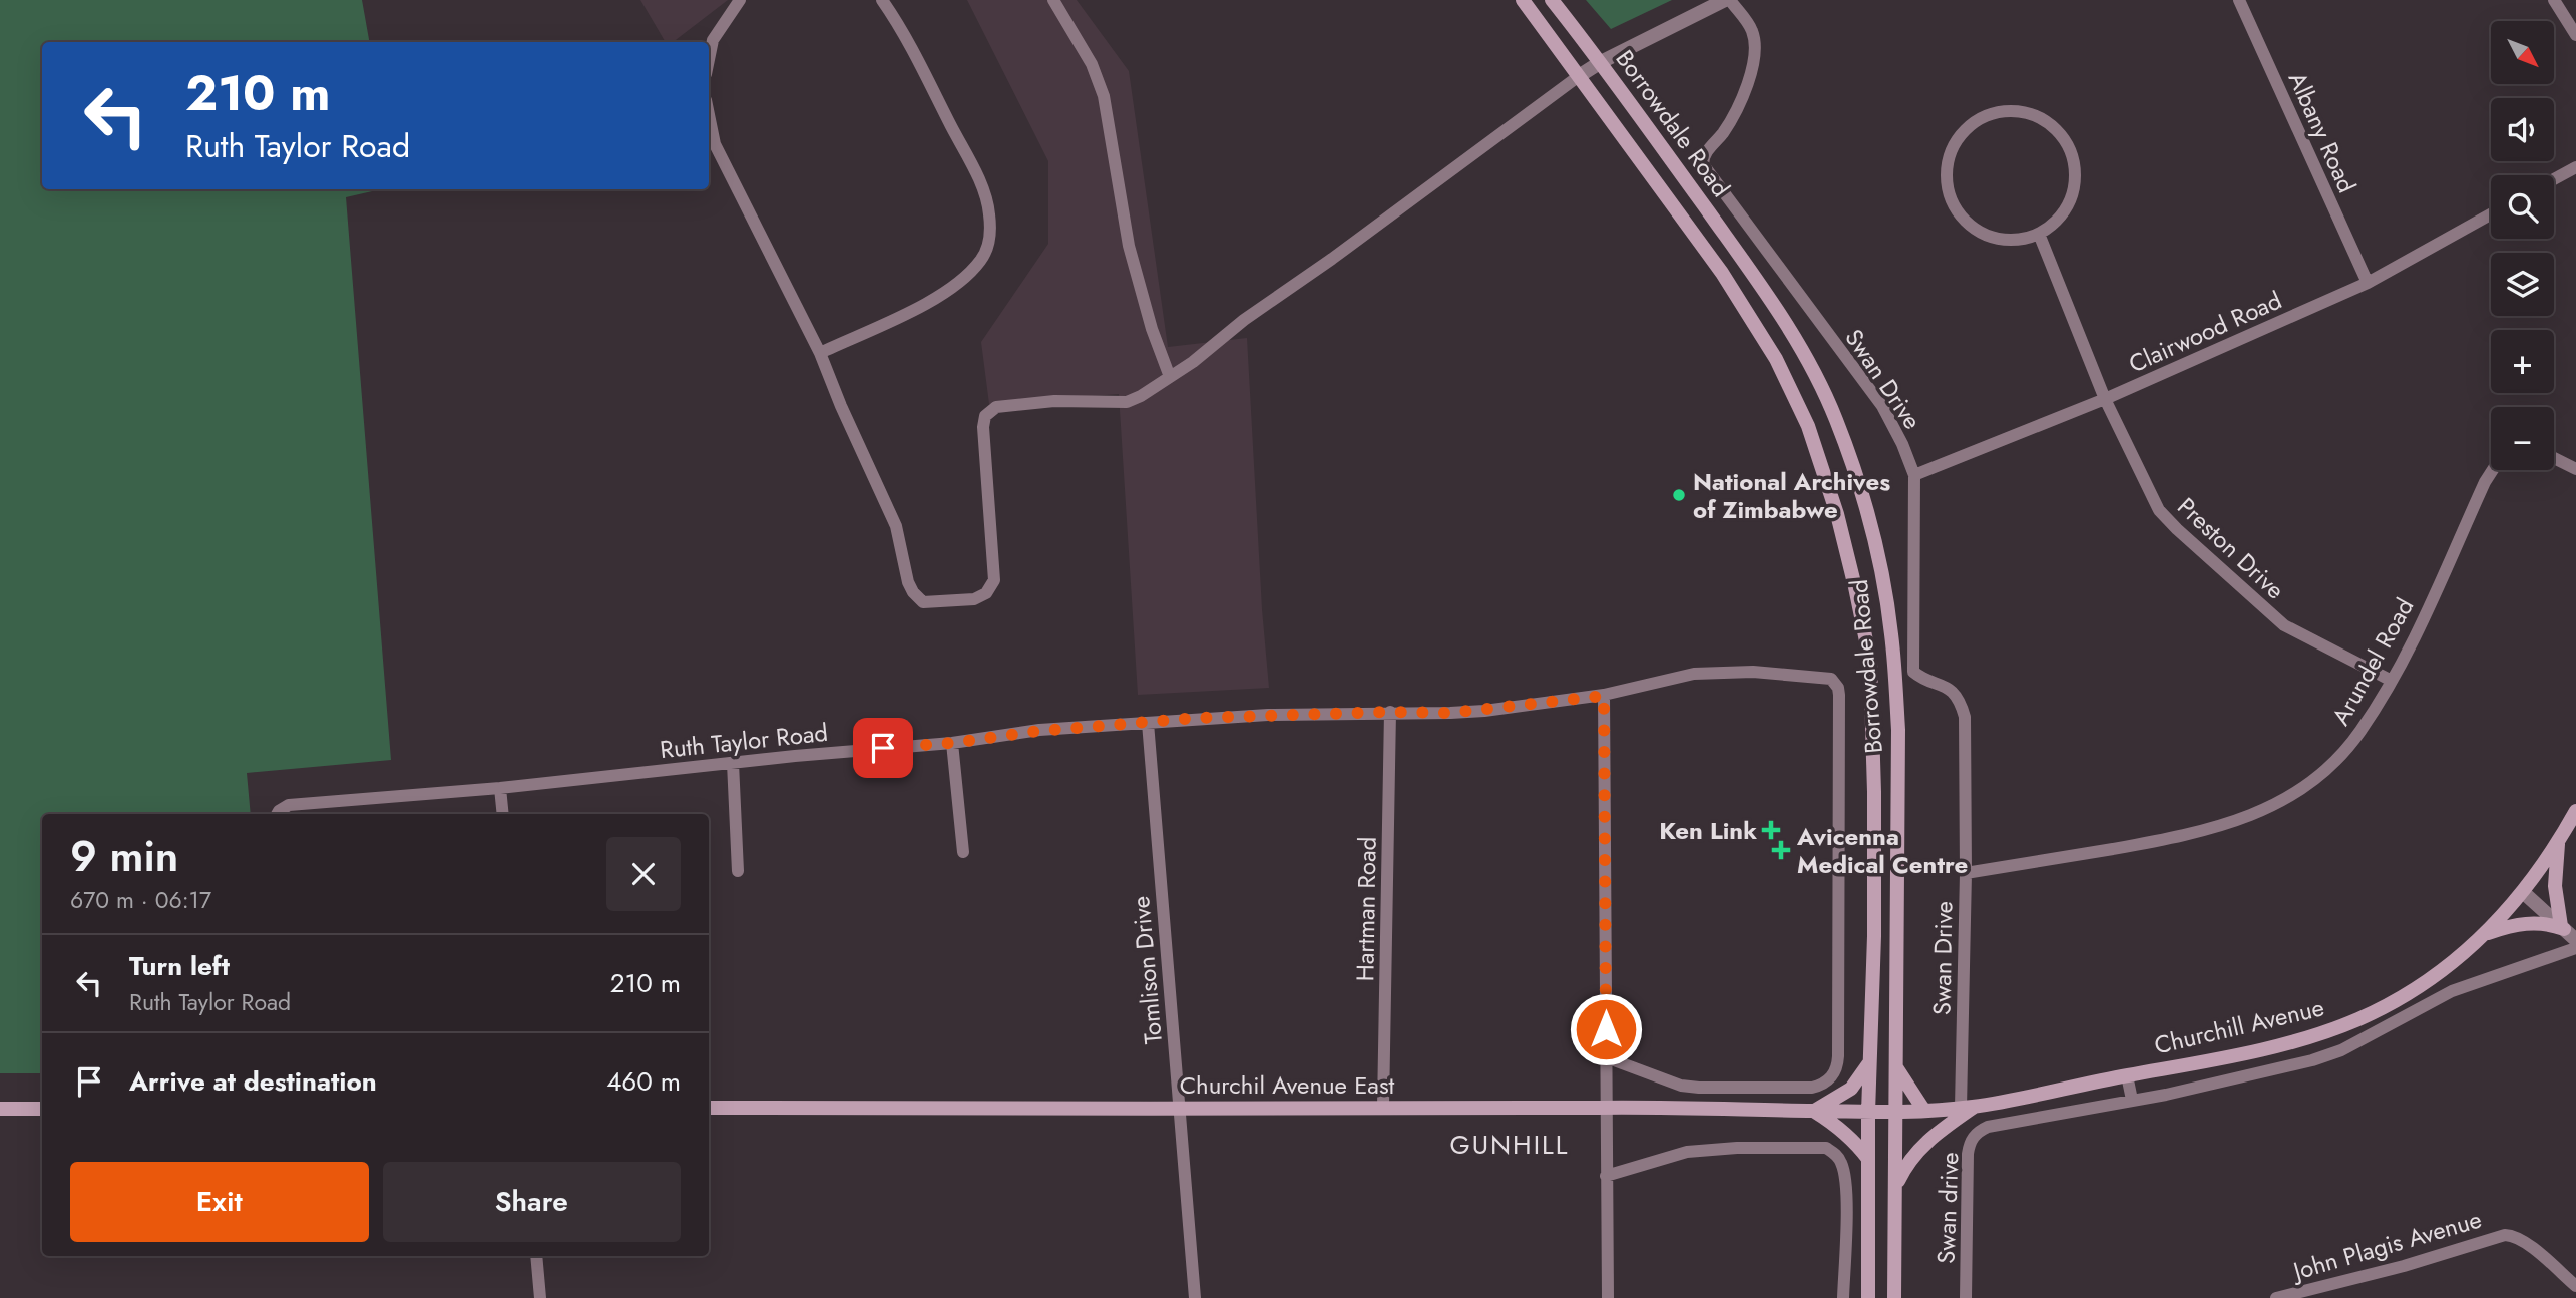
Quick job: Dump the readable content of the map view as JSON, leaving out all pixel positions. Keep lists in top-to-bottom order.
{
  "streets": {
    "main road": ["Borrowdale Road", "Churchill Avenue", "Churchil Avenue East"],
    "street": [
      "Albany Road",
      "Clairwood Road",
      "Swan Drive",
      "Preston Drive",
      "Arundel Road",
      "Ruth Taylor Road",
      "Hartman Road",
      "Tomlison Drive",
      "Swan drive",
      "John Plagis Avenue"
    ]
  },
  "crossings": [
    ["Borrowdale Road", "Churchill Avenue"],
    ["Borrowdale Road", "Churchil Avenue East"],
    ["Albany Road", "Clairwood Road"],
    ["Clairwood Road", "Swan Drive"],
    ["Clairwood Road", "Preston Drive"],
    ["Swan Drive", "Arundel Road"],
    ["Swan Drive", "Churchill Avenue"],
    ["Preston Drive", "Arundel Road"],
    ["Ruth Taylor Road", "Hartman Road"],
    ["Ruth Taylor Road", "Tomlison Drive"],
    ["Hartman Road", "Churchil Avenue East"],
    ["Tomlison Drive", "Churchil Avenue East"],
    ["Churchill Avenue", "Churchil Avenue East"]
  ],
  "districts": ["GUNHILL"],
  "places": {
    "other": ["National Archives of Zimbabwe"],
    "health": ["Ken Link", "Avicenna Medical Centre"]
  },
  "north": "bottom right",
  "page": {
    "map_buttons": ["+", "−"],
    "turn": ["210 m", "Ruth Taylor Road"],
    "heading": ["9 min", "670 m · 06:17"],
    "list": [
      {
        "name": "Turn left",
        "note": "Ruth Taylor Road",
        "value": "210 m"
      },
      {
        "name": "Arrive at destination",
        "value": "460 m"
      }
    ],
    "buttons": ["Exit", "Share"]
  }
}
